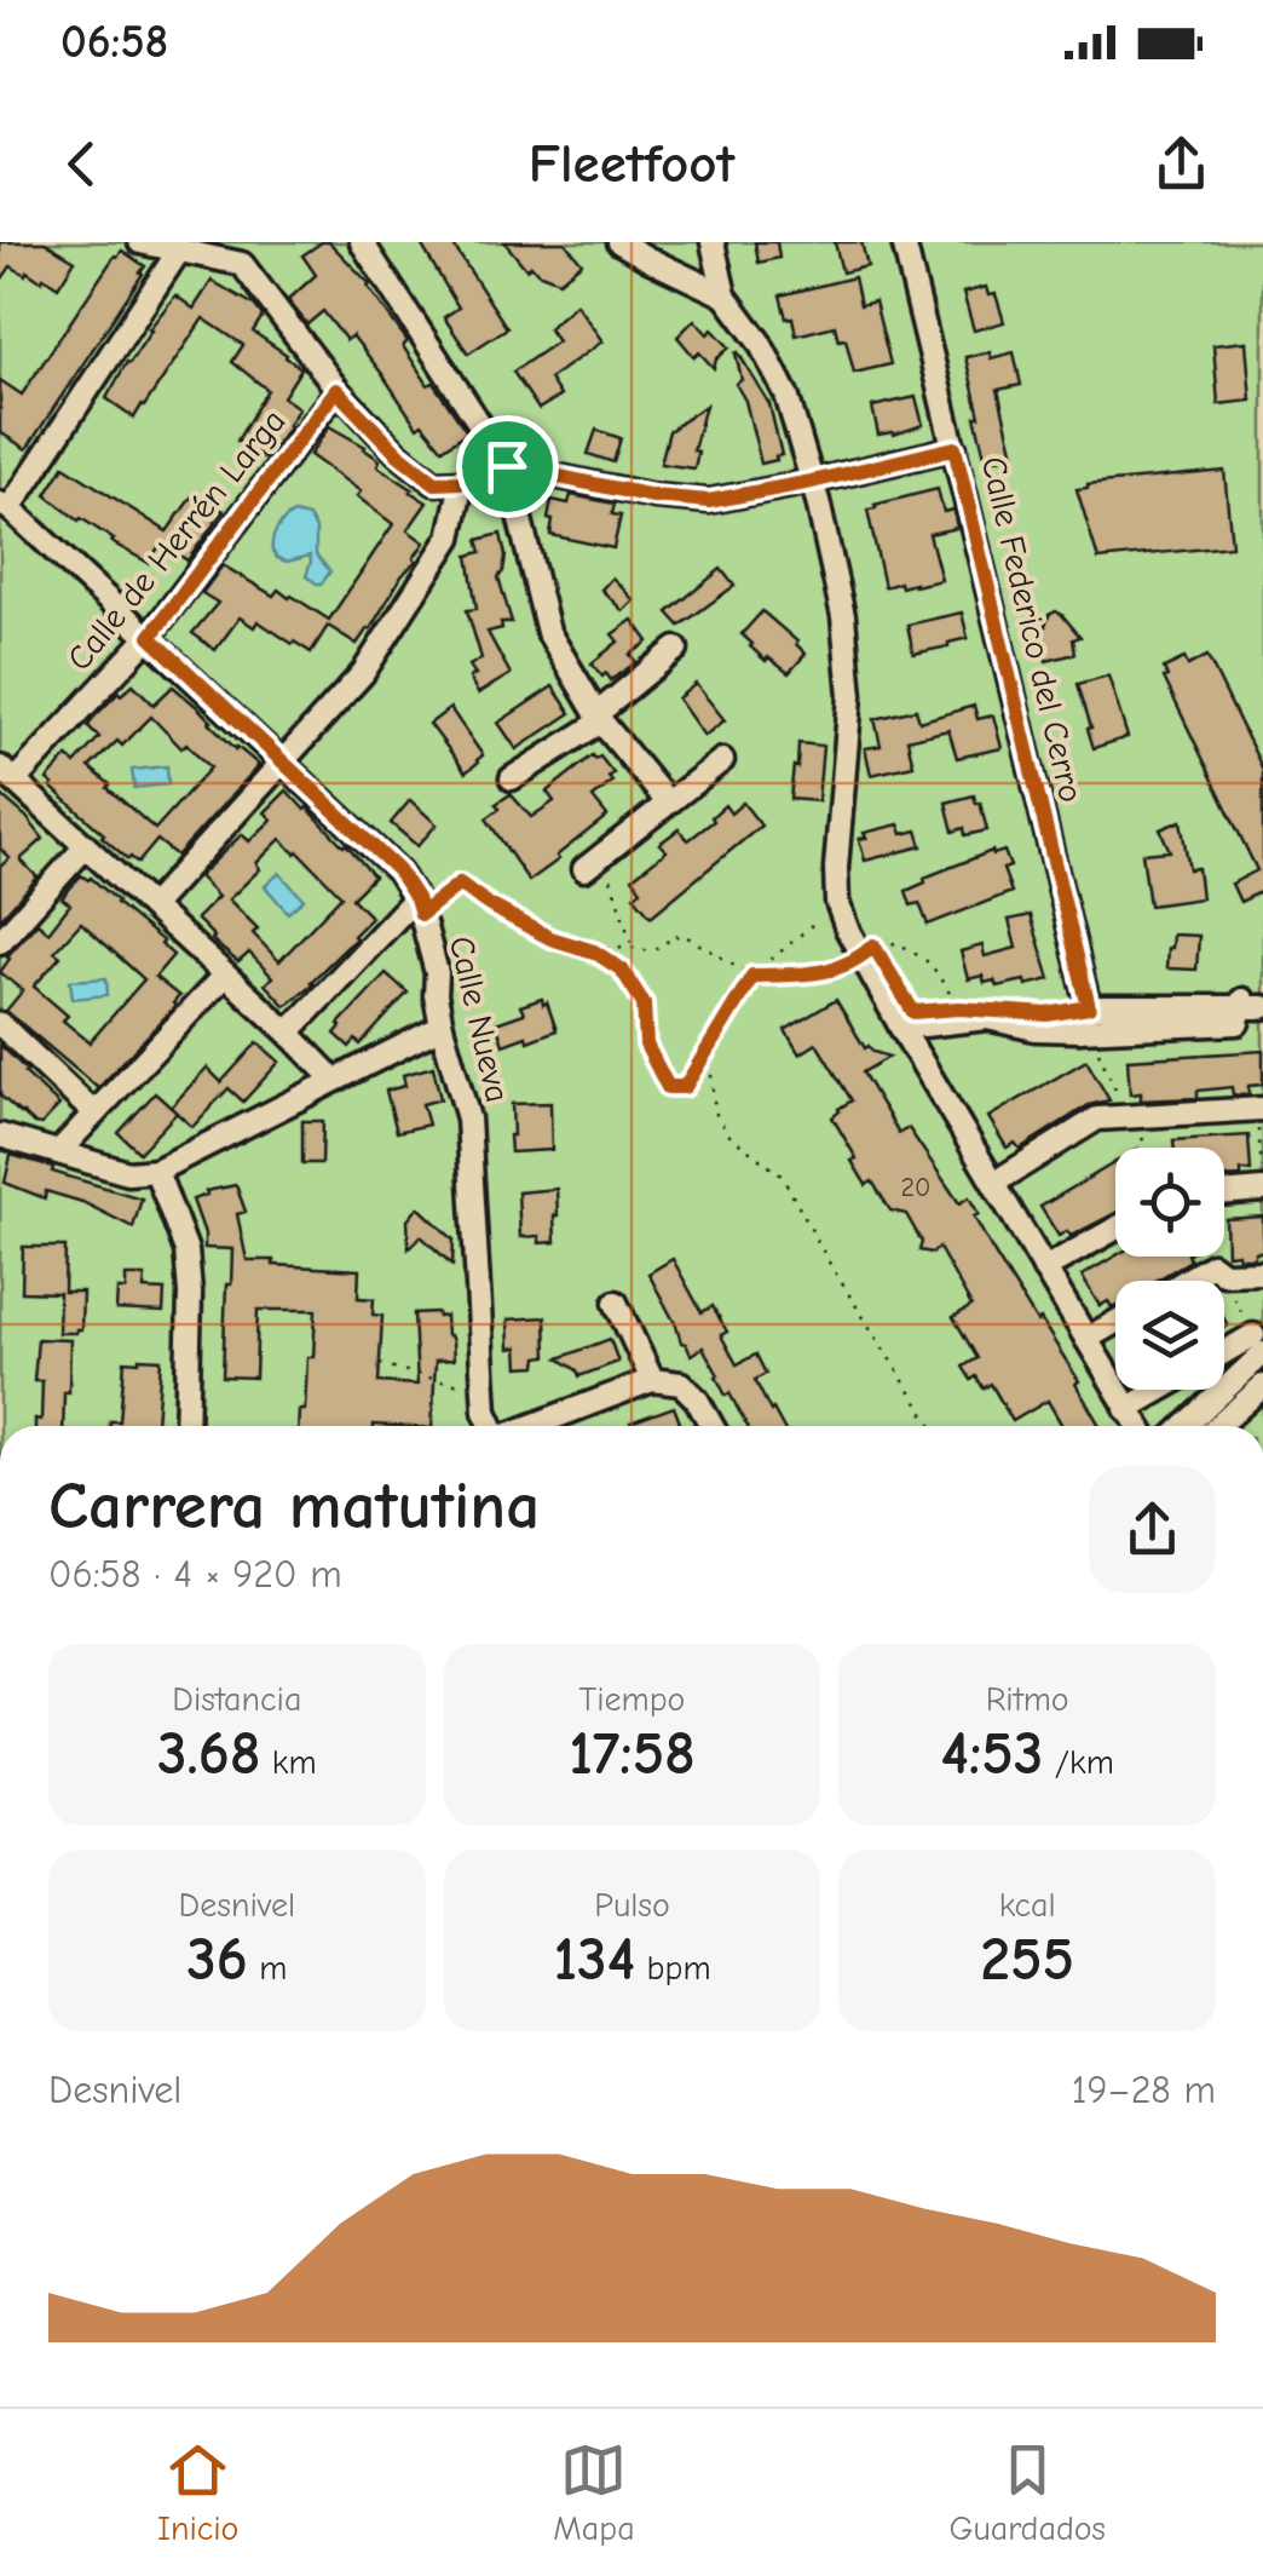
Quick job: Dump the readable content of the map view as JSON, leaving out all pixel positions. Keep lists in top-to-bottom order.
{
  "streets": {
    "street": ["Calle de Herrén Larga", "Calle Federico del Cerro", "Calle Nueva"]
  },
  "crossings": [
    ["Calle de Herrén Larga", "Calle Nueva"]
  ],
  "house_numbers": ["20"],
  "page": {
    "status": "06:58",
    "header": "Fleetfoot",
    "heading": ["Carrera matutina", "06:58 · 4 × 920 m"],
    "stats": [
      ["Distancia", "3.68 km"],
      ["Tiempo", "17:58"],
      ["Ritmo", "4:53 /km"],
      ["Desnivel", "36 m"],
      ["Pulso", "134 bpm"],
      ["kcal", "255"]
    ],
    "chart": ["Desnivel", "19–28 m"],
    "tabs": ["Inicio", "Mapa", "Guardados"]
  }
}
